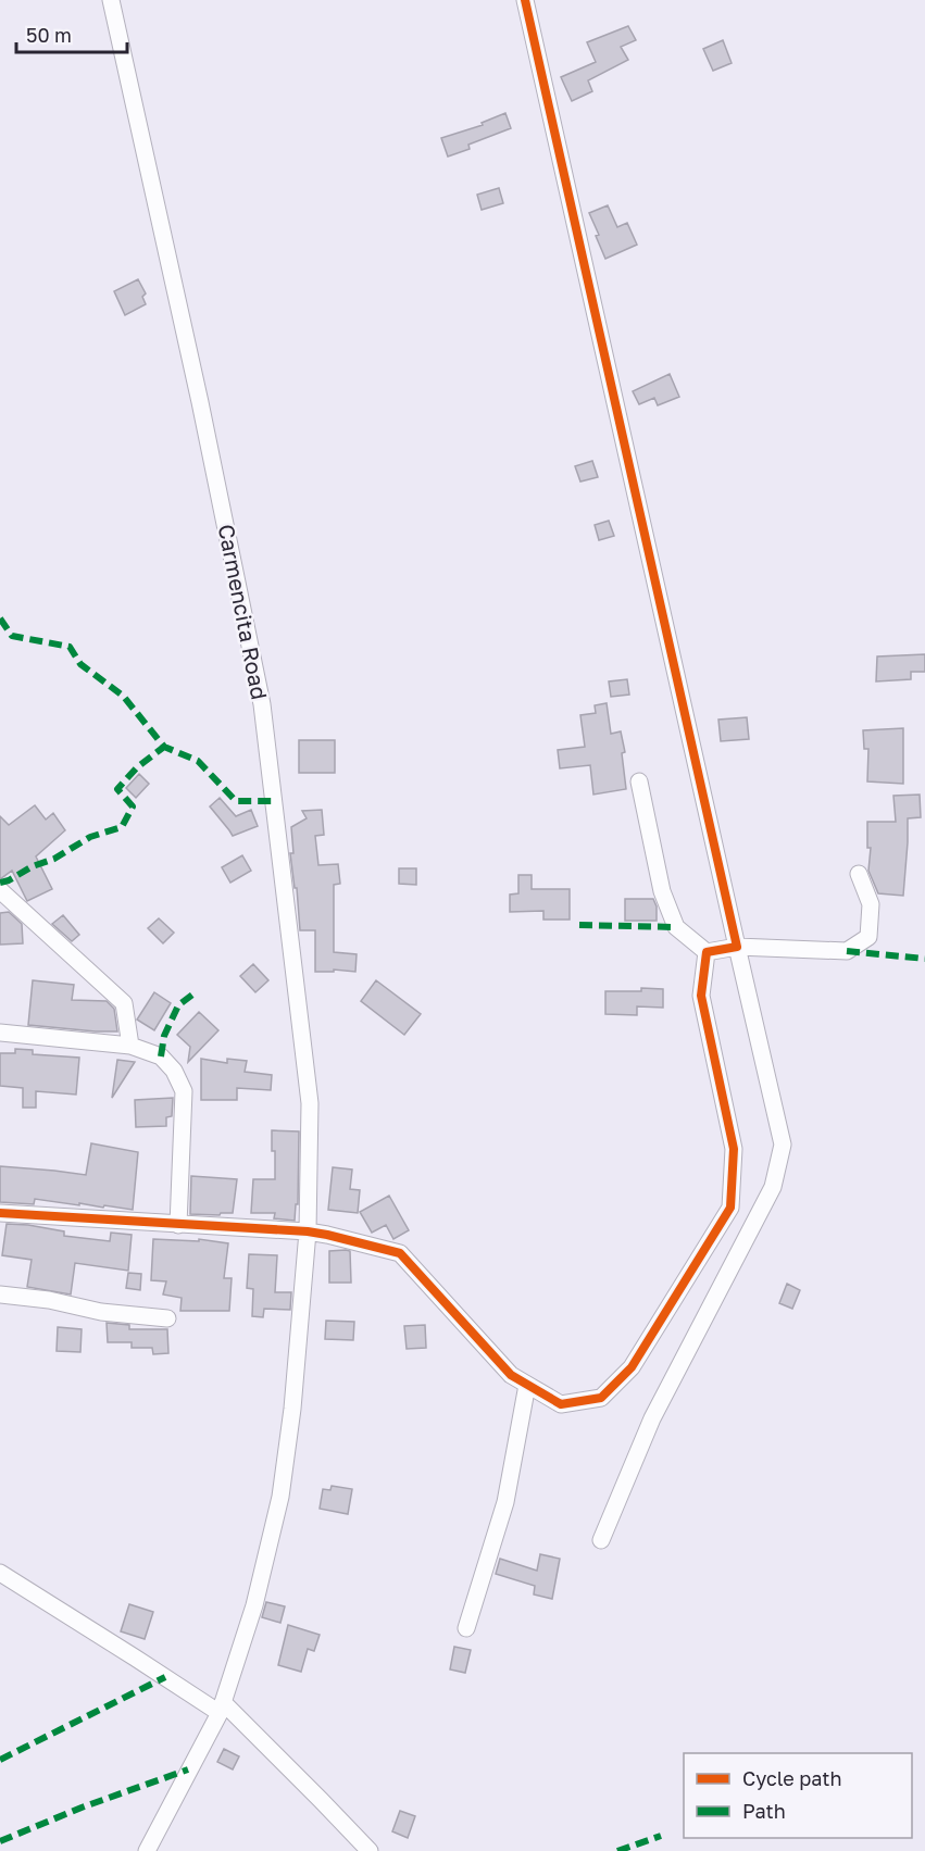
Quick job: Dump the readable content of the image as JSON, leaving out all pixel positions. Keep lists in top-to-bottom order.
{
  "streets": {
    "street": ["Carmencita Road"]
  },
  "legend": ["Cycle path", "Path"],
  "scale_bar": "50 m"
}
